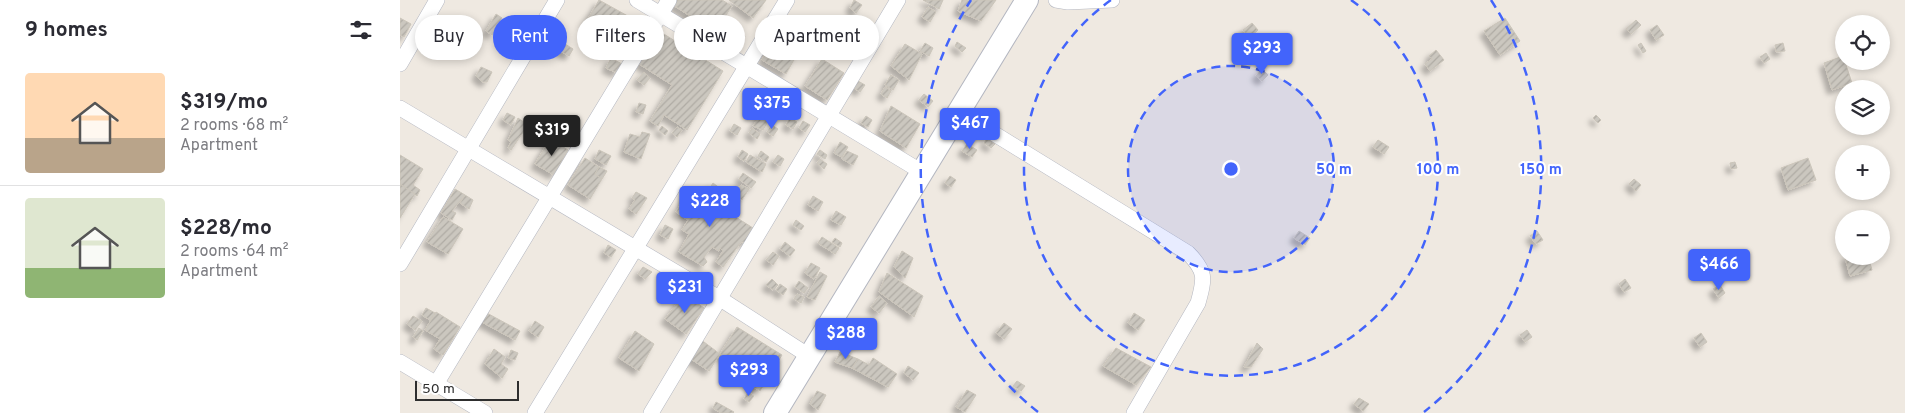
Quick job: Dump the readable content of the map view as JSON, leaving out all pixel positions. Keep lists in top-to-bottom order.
{
  "scale_bar": "50 m",
  "page": {
    "heading": "9 homes",
    "map_buttons": ["+", "−"],
    "chip": [
      "Buy",
      "Rent",
      "Filters",
      "New",
      "Apartment"
    ],
    "price": [
      "$293",
      "$375",
      "$467",
      "$319",
      "$228",
      "$466",
      "$231",
      "$288",
      "$293"
    ],
    "list": [
      {
        "name": "$319/mo",
        "note": "2 rooms · 68 m² · Apartment"
      },
      {
        "name": "$228/mo",
        "note": "2 rooms · 64 m² · Apartment"
      }
    ],
    "scale": "50 m"
  },
  "rings": ["50 m", "100 m", "150 m"]
}
